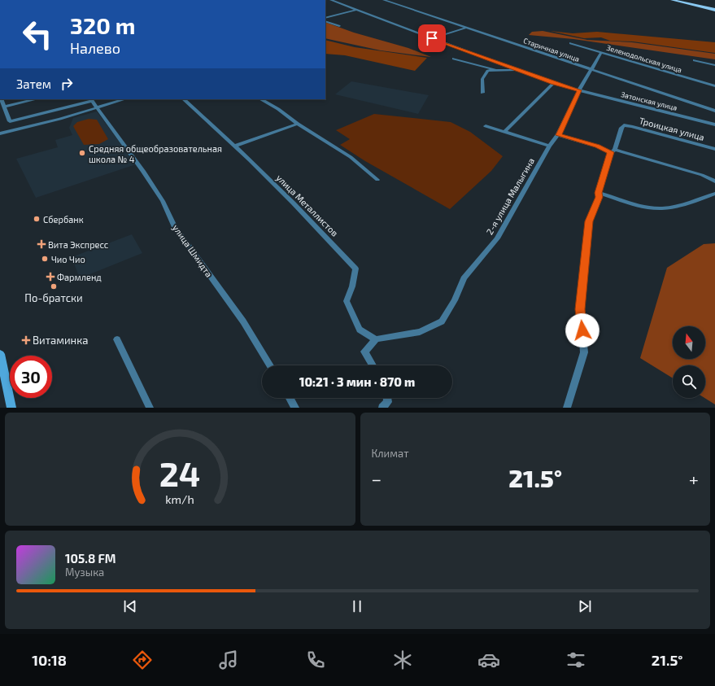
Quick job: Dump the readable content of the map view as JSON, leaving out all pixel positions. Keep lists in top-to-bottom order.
{
  "streets": {
    "street": [
      "Старичная улица",
      "Зеленодольская улица",
      "Затонская улица",
      "Троицкая улица",
      "2-я улица Малыгина",
      "улица Металлистов",
      "улица Шмидта"
    ]
  },
  "crossings": [
    ["Старичная улица", "2-я улица Малыгина"],
    ["Зеленодольская улица", "2-я улица Малыгина"],
    ["Затонская улица", "2-я улица Малыгина"],
    ["2-я улица Малыгина", "улица Металлистов"]
  ],
  "places": {
    "other": [
      "Средняя общеобразовательная школа № 4",
      "Сбербанк",
      "Чио Чио",
      "По-братски"
    ],
    "health": ["Вита Экспресс", "Фармленд", "Витаминка"]
  },
  "north": "top",
  "page": {
    "turn": ["320 m", "Налево"],
    "then": "Затем",
    "limit": "30",
    "trip": "10:21 · 3 мин · 870 m",
    "tile": "Климат",
    "heat": ["−", "21.5°", "+"],
    "song": ["105.8 FM", "Музыка"],
    "tabs": ["10:18", "21.5°"],
    "gauge": ["24", "km/h"]
  }
}
